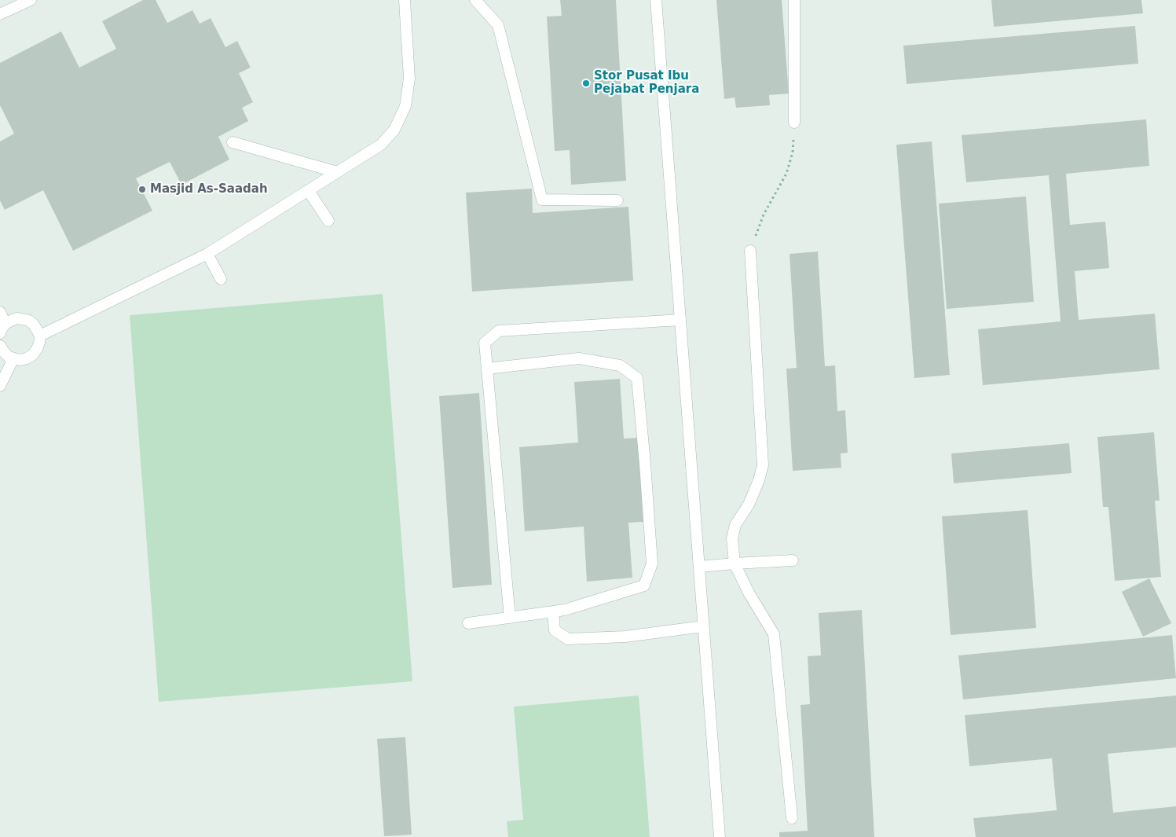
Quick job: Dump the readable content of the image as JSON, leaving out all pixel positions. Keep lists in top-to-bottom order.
{
  "places": ["Stor Pusat Ibu Pejabat Penjara", "Masjid As-Saadah"]
}
